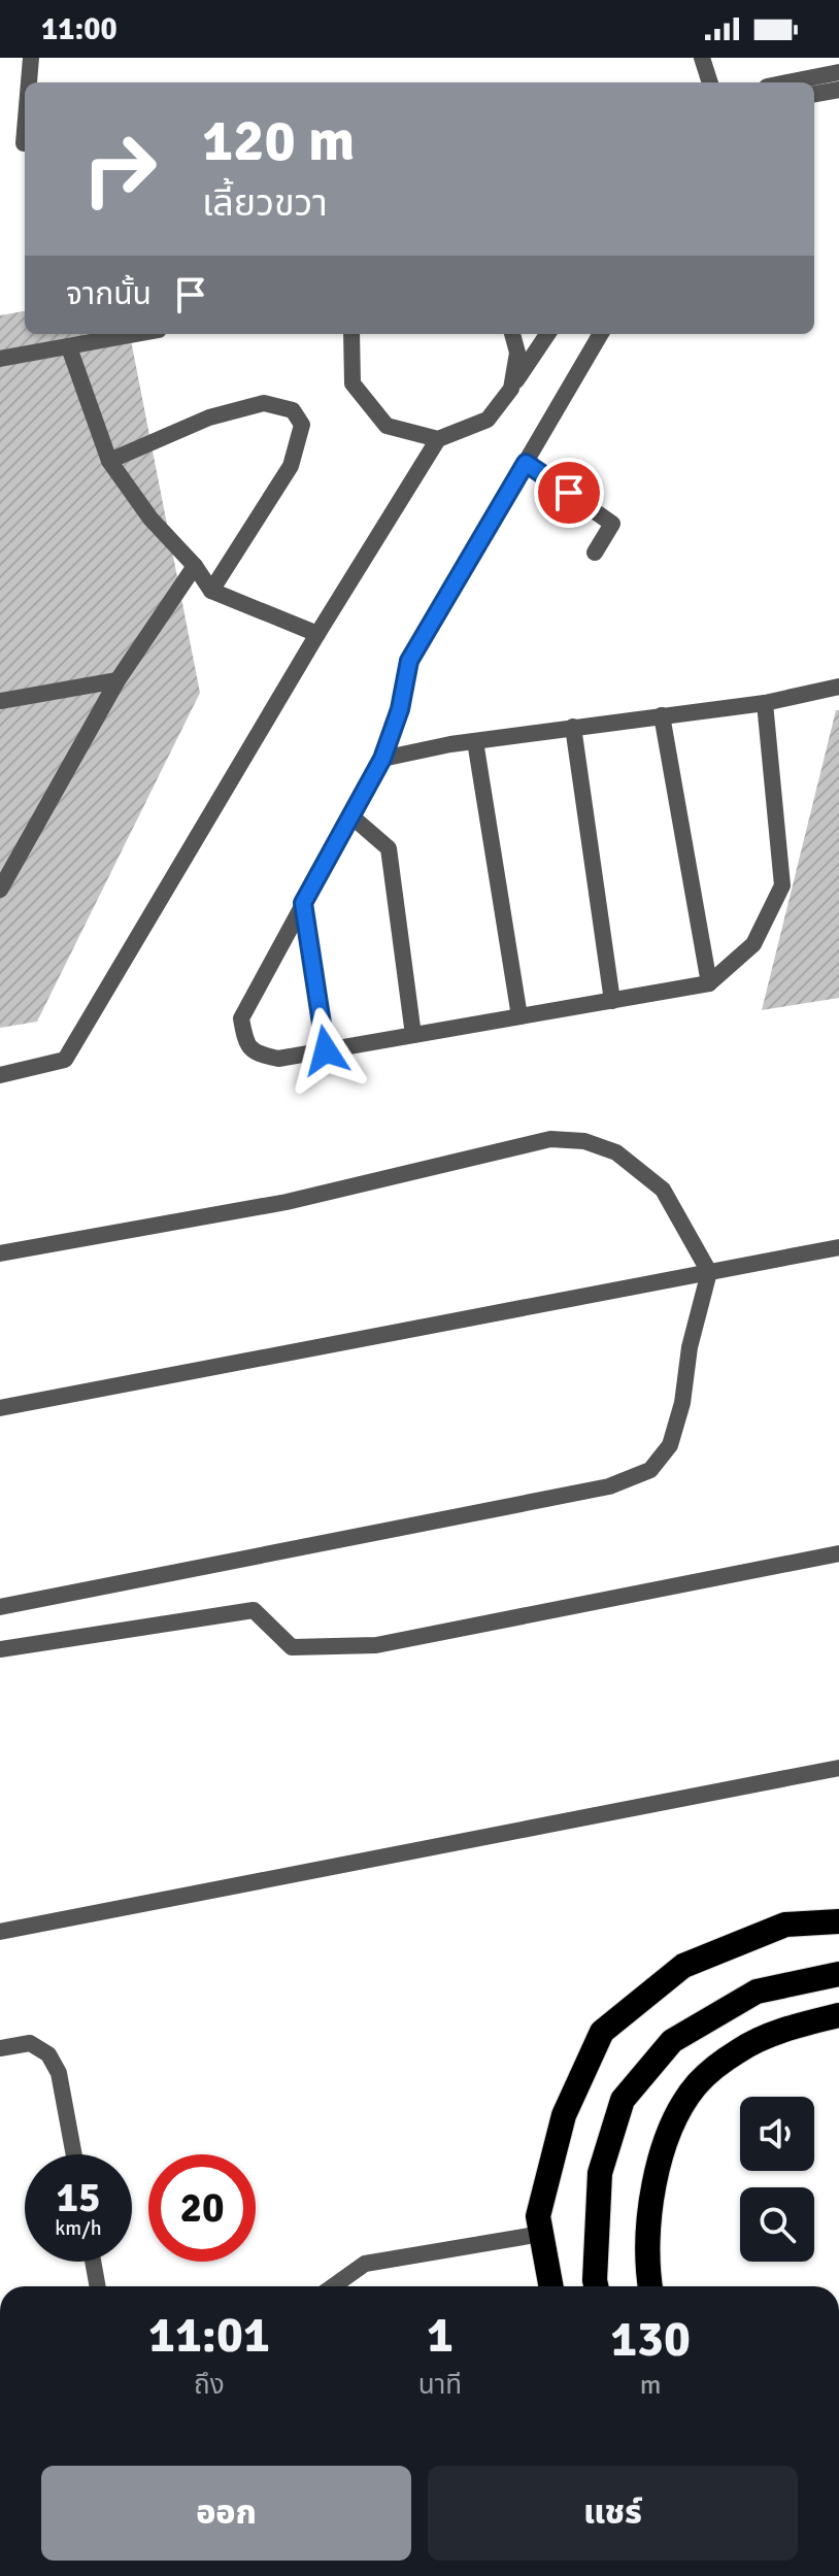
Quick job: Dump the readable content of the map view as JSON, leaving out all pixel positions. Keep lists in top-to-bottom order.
{
  "page": {
    "status": "11:00",
    "turn": ["120 m", "เลี้ยวขวา"],
    "then": "จากนั้น",
    "speed": "15 km/h",
    "limit": "20",
    "eta": [
      "11:01",
      "ถึง",
      "1",
      "นาที",
      "130",
      "m"
    ],
    "buttons": ["ออก", "แชร์"]
  }
}
